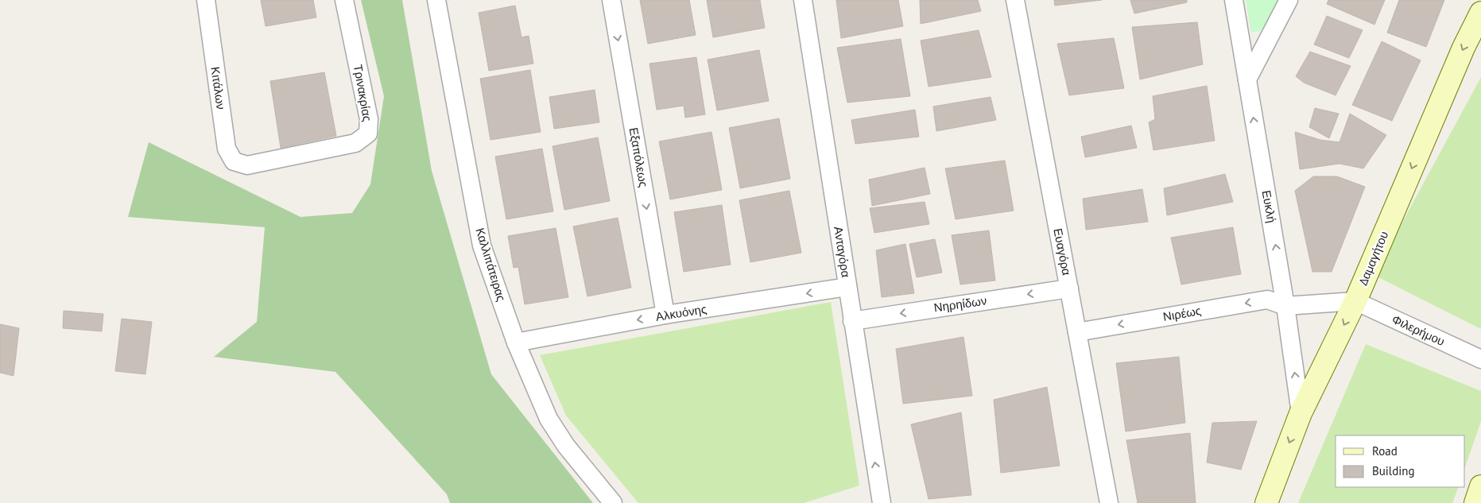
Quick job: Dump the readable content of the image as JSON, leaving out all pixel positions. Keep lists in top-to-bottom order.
{
  "streets": {
    "main road": ["Δαμαγήτου"],
    "street": [
      "Κιτάλων",
      "Τρινακρίας",
      "Εξαπόλεως",
      "Ευκλή",
      "Ανταγόρα",
      "Ευαγόρα",
      "Καλλιπάτειρας",
      "Νηρηίδων",
      "Αλκυόνης",
      "Νιρέως",
      "Φιλερήμου"
    ]
  },
  "crossings": [
    ["Κιτάλων", "Τρινακρίας"],
    ["Εξαπόλεως", "Αλκυόνης"],
    ["Ευκλή", "Δαμαγήτου"],
    ["Ευκλή", "Νιρέως"],
    ["Ανταγόρα", "Νηρηίδων"],
    ["Ανταγόρα", "Αλκυόνης"],
    ["Ευαγόρα", "Νηρηίδων"],
    ["Ευαγόρα", "Νιρέως"],
    ["Δαμαγήτου", "Φιλερήμου"],
    ["Καλλιπάτειρας", "Αλκυόνης"]
  ],
  "one_way": [
    "Εξαπόλεως",
    "Ευκλή",
    "Ανταγόρα",
    "Δαμαγήτου",
    "Νηρηίδων",
    "Αλκυόνης",
    "Νιρέως"
  ],
  "legend": ["Road", "Building"]
}
